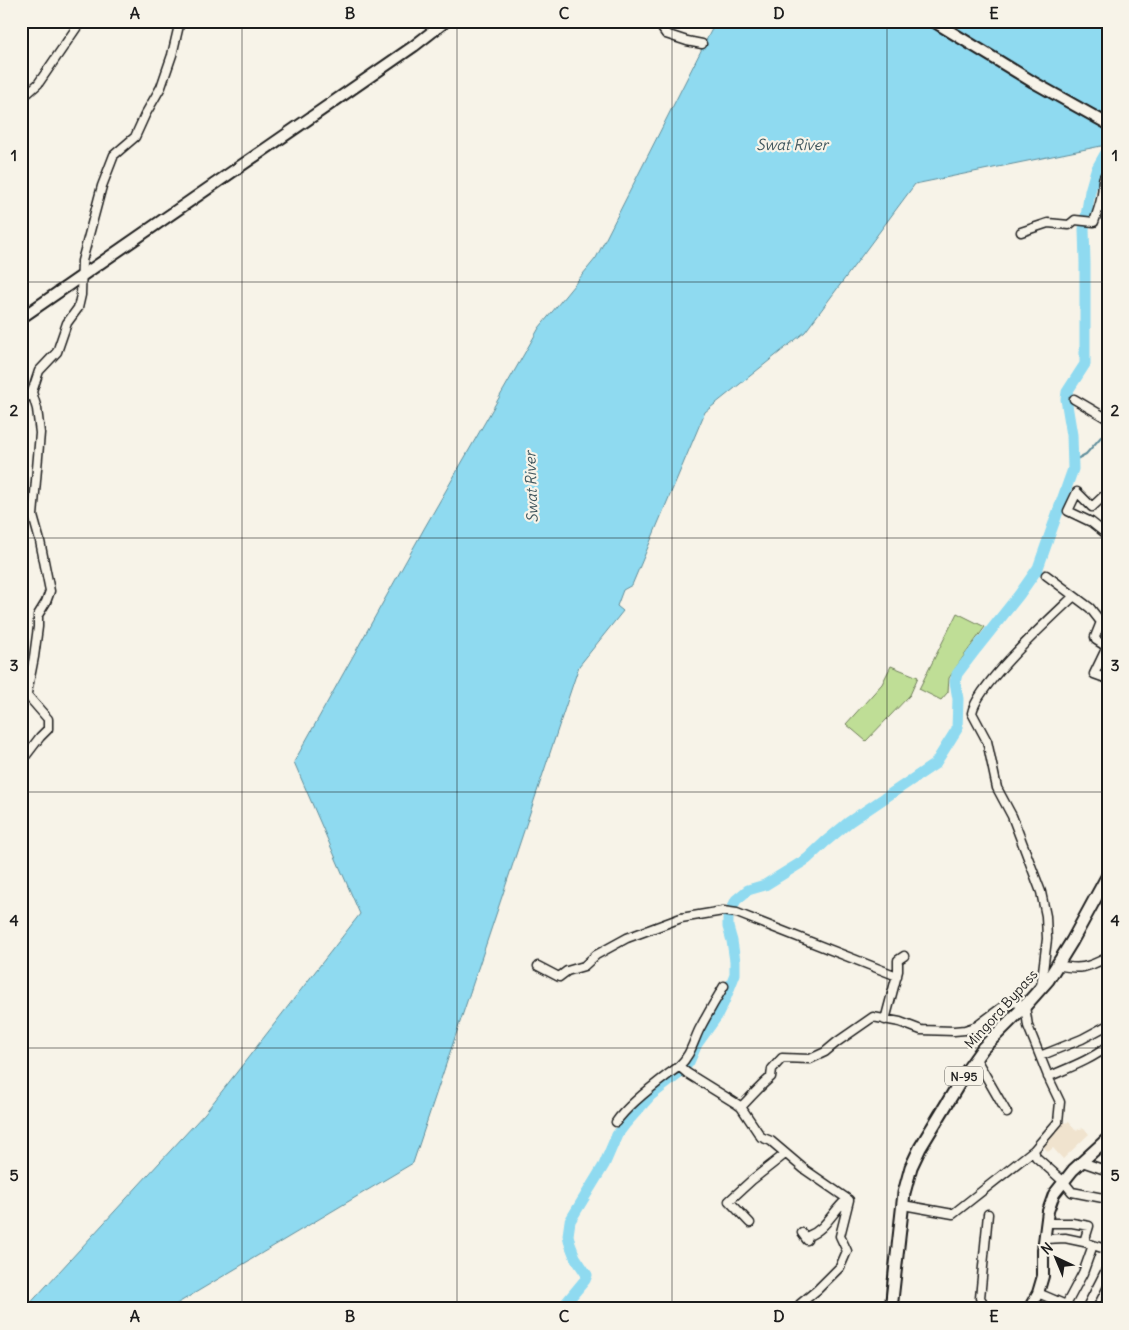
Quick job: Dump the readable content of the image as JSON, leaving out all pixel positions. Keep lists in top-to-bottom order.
{
  "streets": {
    "highway": ["Mingora Bypass", "N-95"]
  },
  "water": ["Swat River"],
  "north": "top left",
  "grid": {
    "columns": [
      "A",
      "B",
      "C",
      "D",
      "E"
    ],
    "rows": [
      "1",
      "2",
      "3",
      "4",
      "5"
    ]
  }
}
